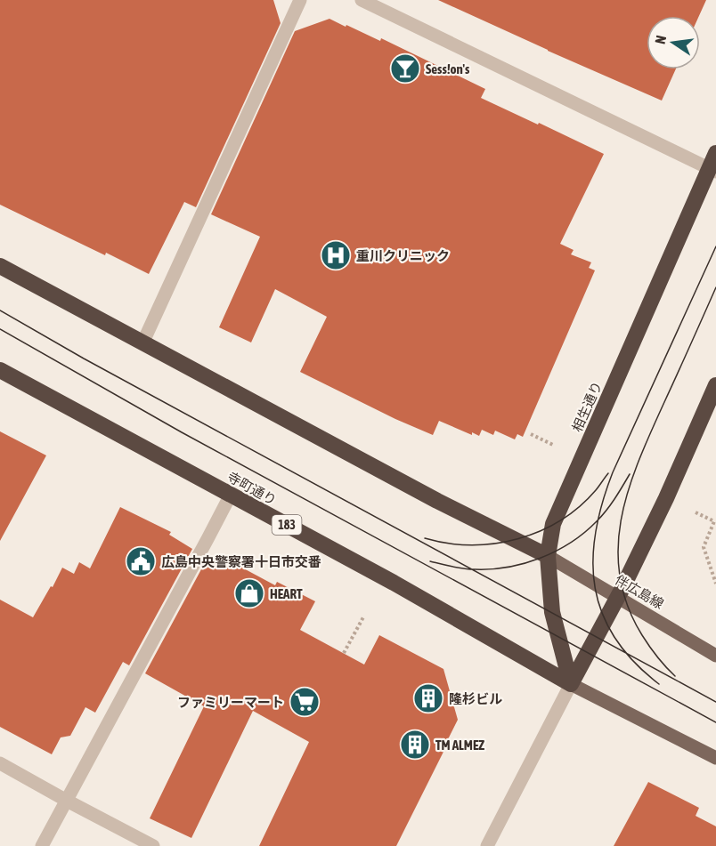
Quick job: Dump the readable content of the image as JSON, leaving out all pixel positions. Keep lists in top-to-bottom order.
{
  "streets": {
    "highway": ["相生通り", "寺町通り", "183"],
    "main road": ["伴広島線"]
  },
  "crossings": [
    ["相生通り", "寺町通り"],
    ["相生通り", "伴広島線"]
  ],
  "places": {
    "bar": ["Sess!on's"],
    "hospital": ["重川クリニック"],
    "public building": ["広島中央警察署十日市交番"],
    "shop": ["HEART"],
    "building": ["隆杉ビル", "TM ALMEZ"],
    "supermarket": ["ファミリーマート"]
  },
  "north": "left"
}
